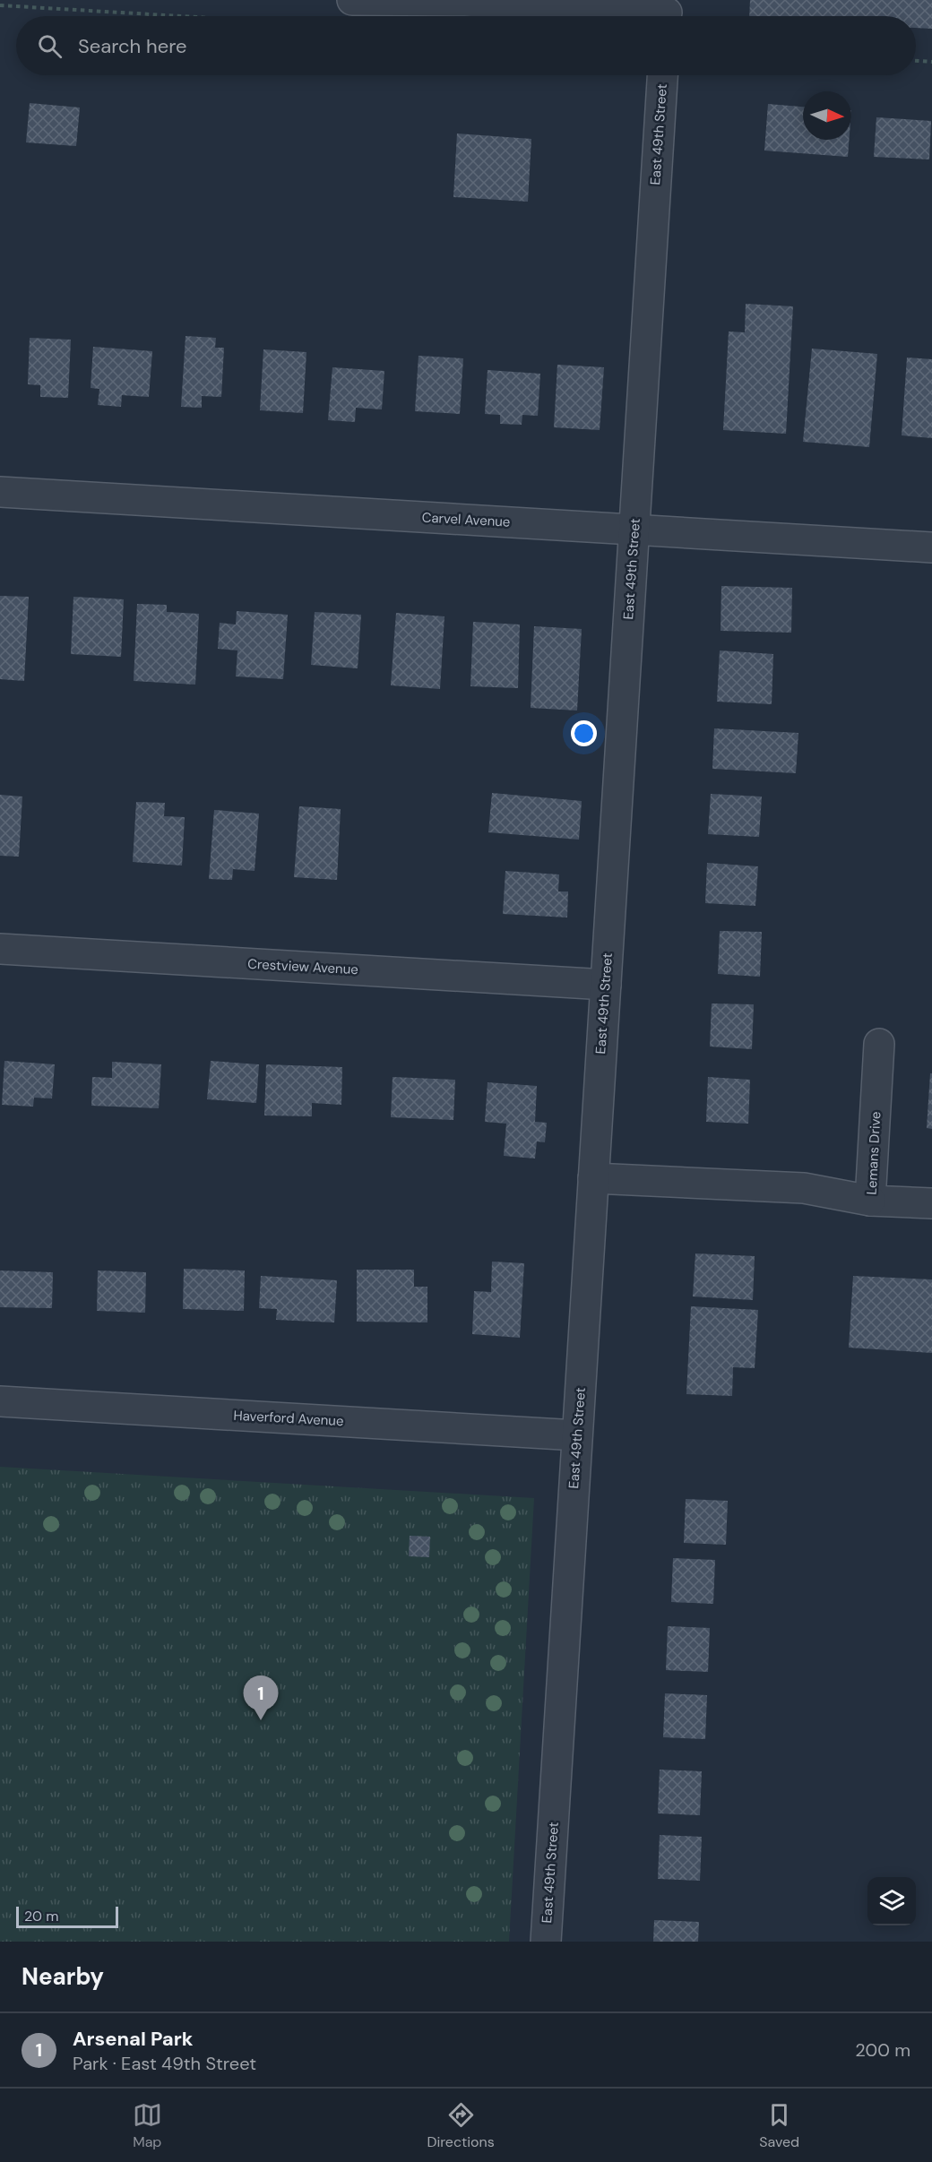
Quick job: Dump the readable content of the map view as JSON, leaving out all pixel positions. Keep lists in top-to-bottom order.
{
  "streets": {
    "street": [
      "East 49th Street",
      "Carvel Avenue",
      "Crestview Avenue",
      "Lemans Drive",
      "Haverford Avenue"
    ]
  },
  "crossings": [
    ["East 49th Street", "Carvel Avenue"],
    ["East 49th Street", "Crestview Avenue"],
    ["East 49th Street", "Haverford Avenue"]
  ],
  "scale_bar": "20 m",
  "north": "right",
  "page": {
    "search": "Search here",
    "pins": "1",
    "scale": "20 m",
    "heading": "Nearby",
    "list": [
      {
        "mark": "1",
        "name": "Arsenal Park",
        "note": "Park · East 49th Street",
        "value": "200 m"
      }
    ],
    "nav": ["Map", "Directions", "Saved"]
  }
}
